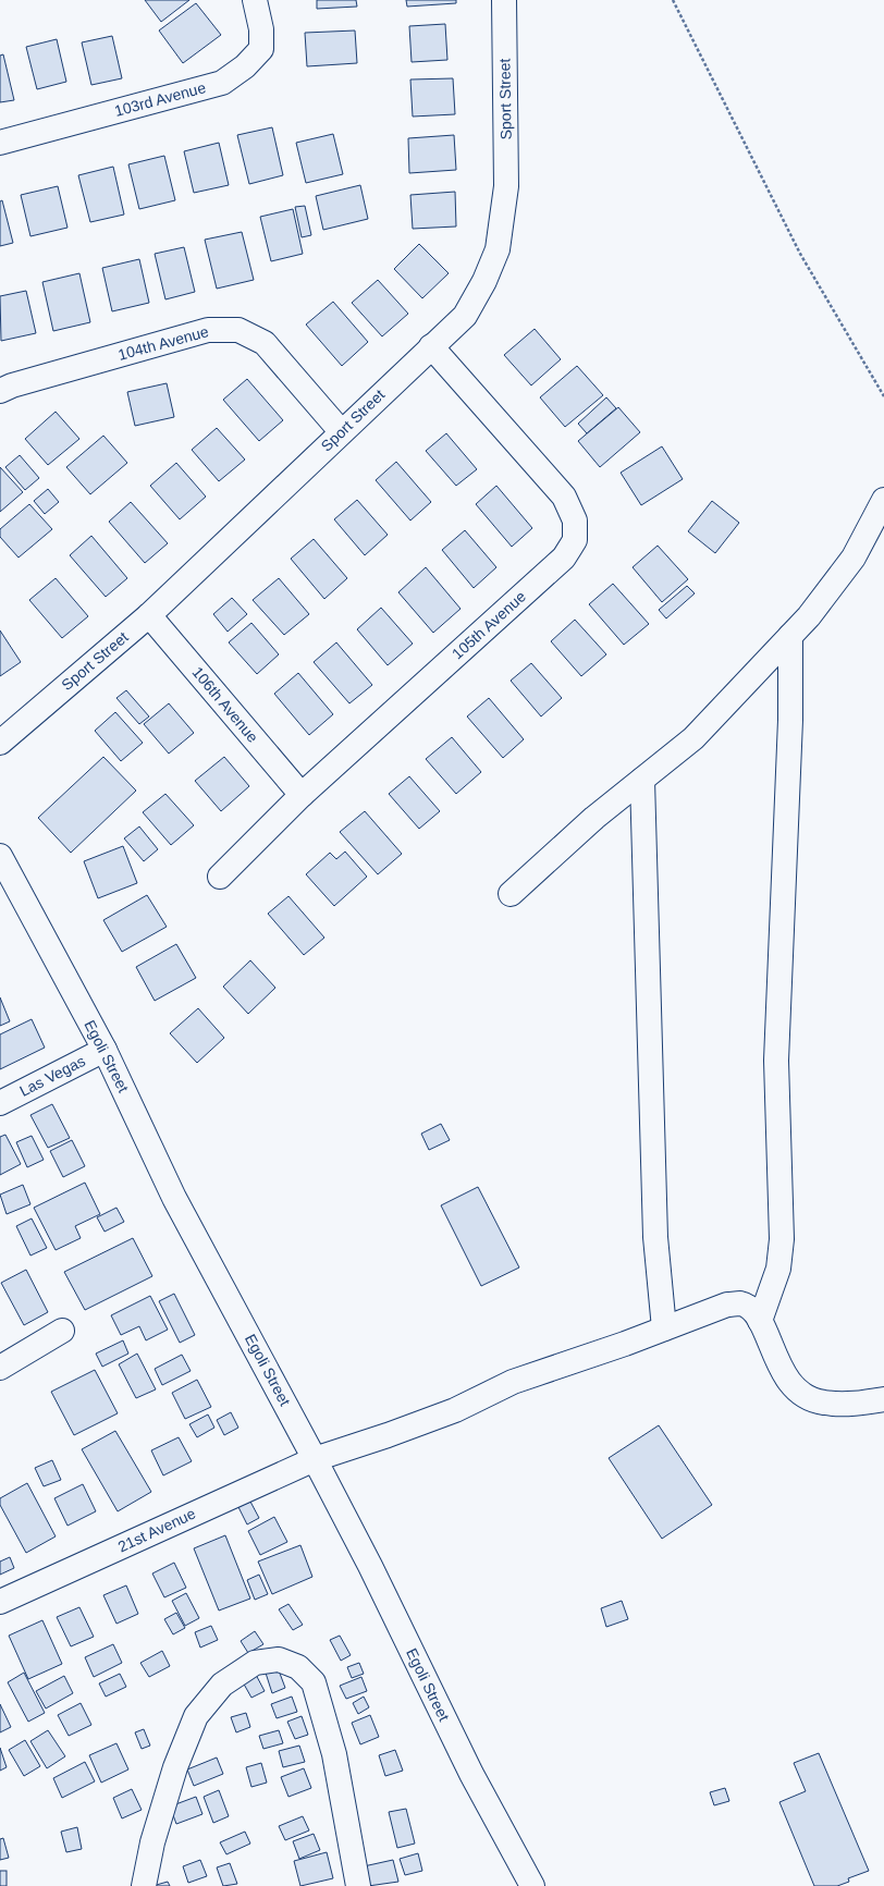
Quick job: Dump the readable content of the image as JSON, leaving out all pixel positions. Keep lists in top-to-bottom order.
{
  "streets": {
    "street": [
      "103rd Avenue",
      "Sport Street",
      "104th Avenue",
      "105th Avenue",
      "106th Avenue",
      "Egoli Street",
      "Las Vegas",
      "21st Avenue"
    ]
  },
  "crossings": [
    ["Sport Street", "104th Avenue"],
    ["Sport Street", "105th Avenue"],
    ["Sport Street", "106th Avenue"],
    ["105th Avenue", "106th Avenue"],
    ["Egoli Street", "Las Vegas"],
    ["Egoli Street", "21st Avenue"]
  ]
}
